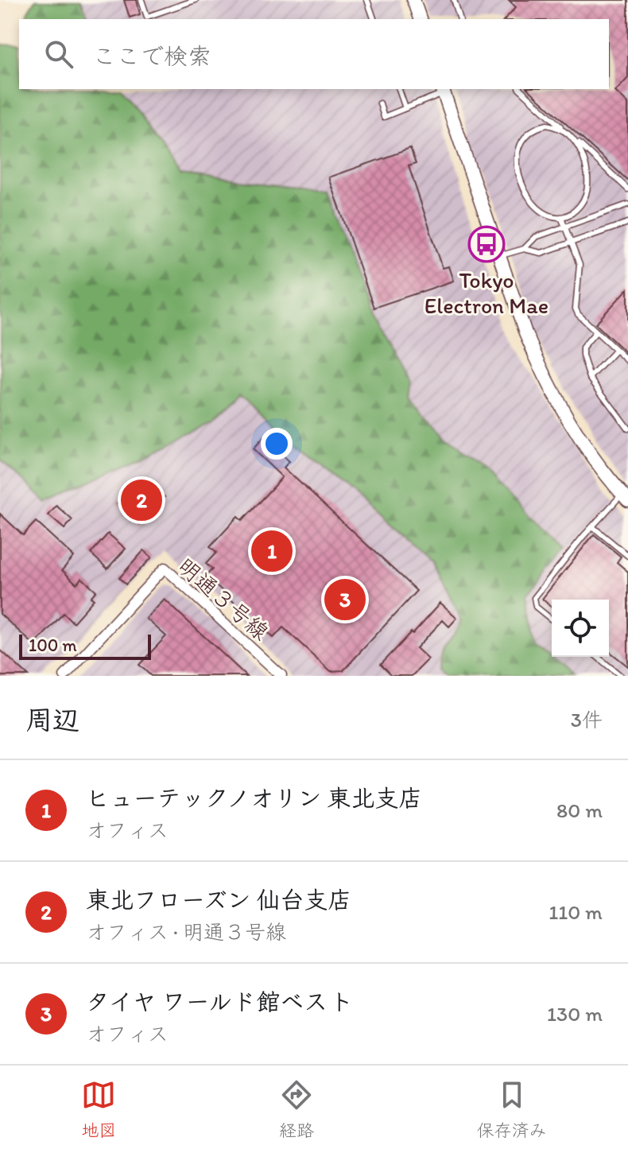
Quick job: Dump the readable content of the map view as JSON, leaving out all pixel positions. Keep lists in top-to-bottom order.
{
  "streets": {
    "street": ["明通３号線"]
  },
  "places": {
    "bus stop": ["Tokyo Electron Mae"]
  },
  "scale_bar": "100 m",
  "page": {
    "search": "ここで検索",
    "pins": ["2", "1", "3"],
    "scale": "100 m",
    "heading": ["周辺", "3件"],
    "list": [
      {
        "mark": "1",
        "name": "ヒューテックノオリン 東北支店",
        "note": "オフィス",
        "value": "80 m"
      },
      {
        "mark": "2",
        "name": "東北フローズン 仙台支店",
        "note": "オフィス · 明通３号線",
        "value": "110 m"
      },
      {
        "mark": "3",
        "name": "タイヤ ワールド館ベスト",
        "note": "オフィス",
        "value": "130 m"
      }
    ],
    "nav": ["地図", "経路", "保存済み"]
  }
}
